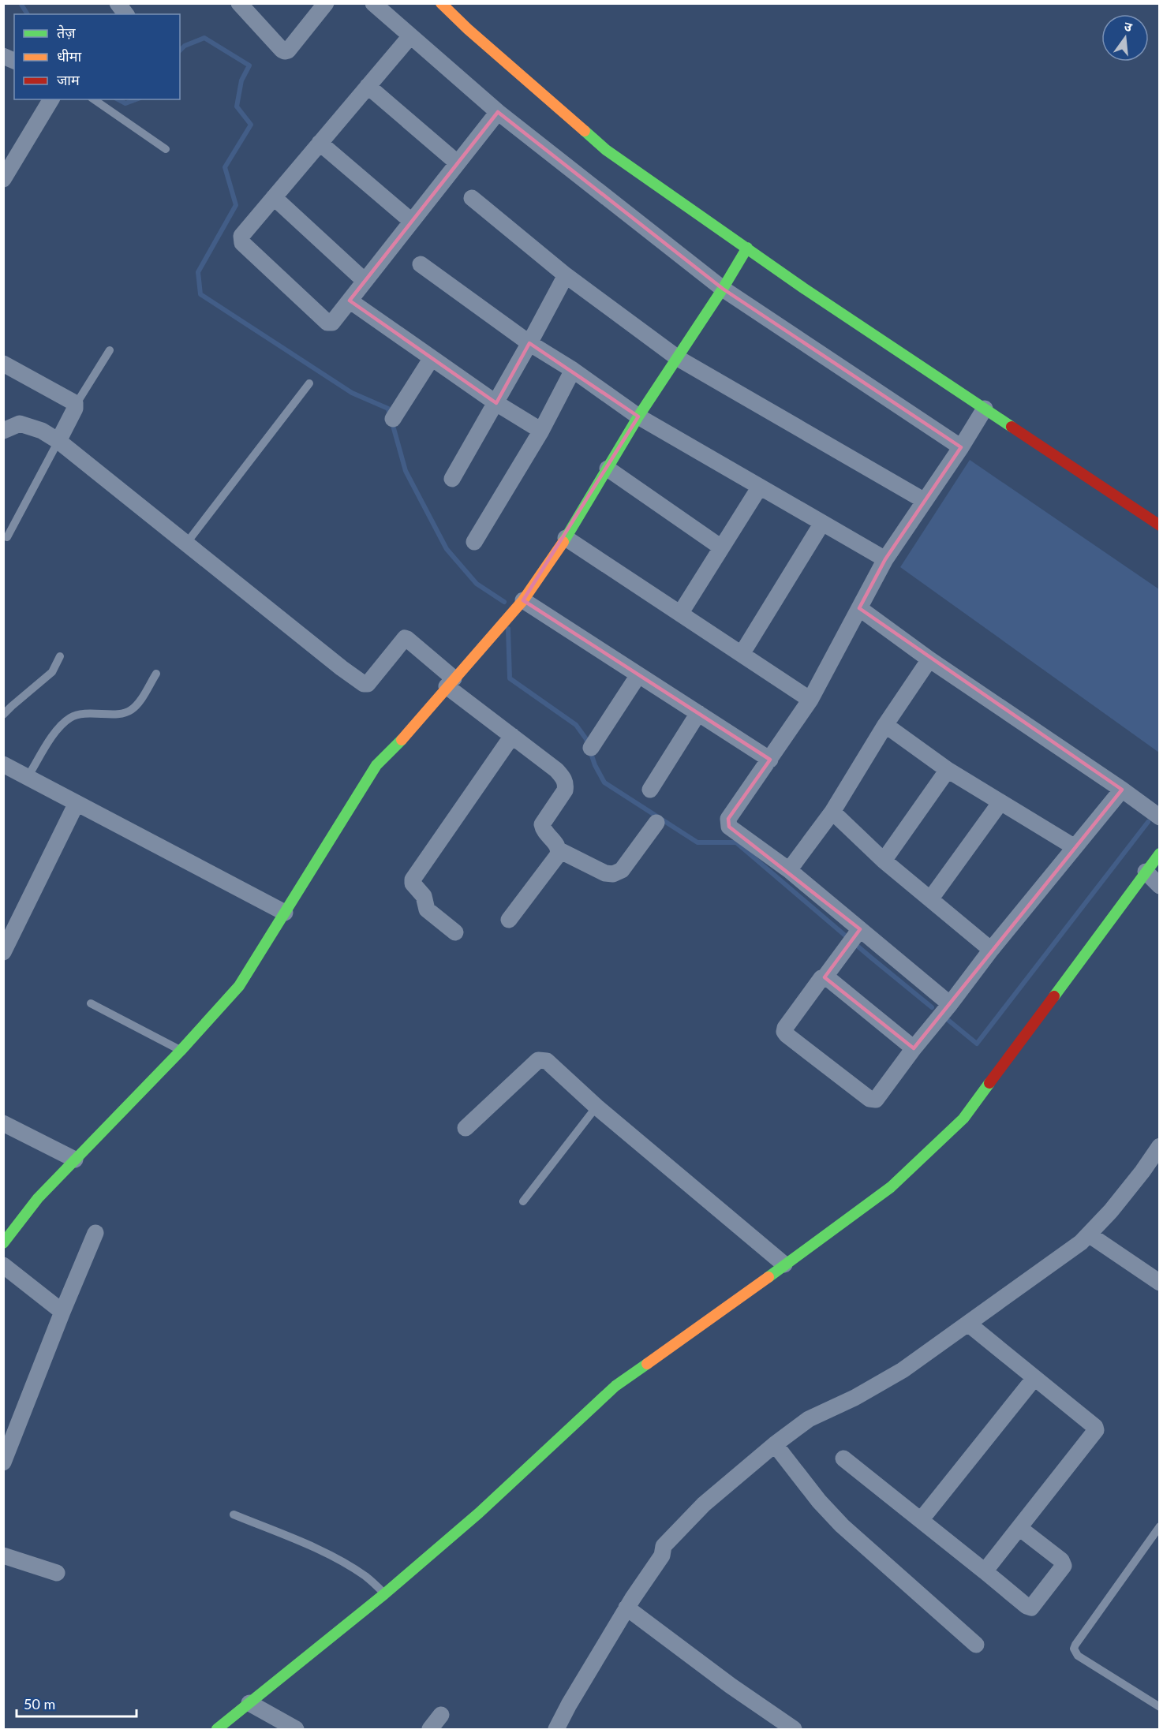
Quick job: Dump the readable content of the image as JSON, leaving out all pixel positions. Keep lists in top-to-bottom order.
{
  "legend": ["तेज़", "धीमा", "जाम"],
  "scale_bar": "50 m",
  "north": "top"
}
